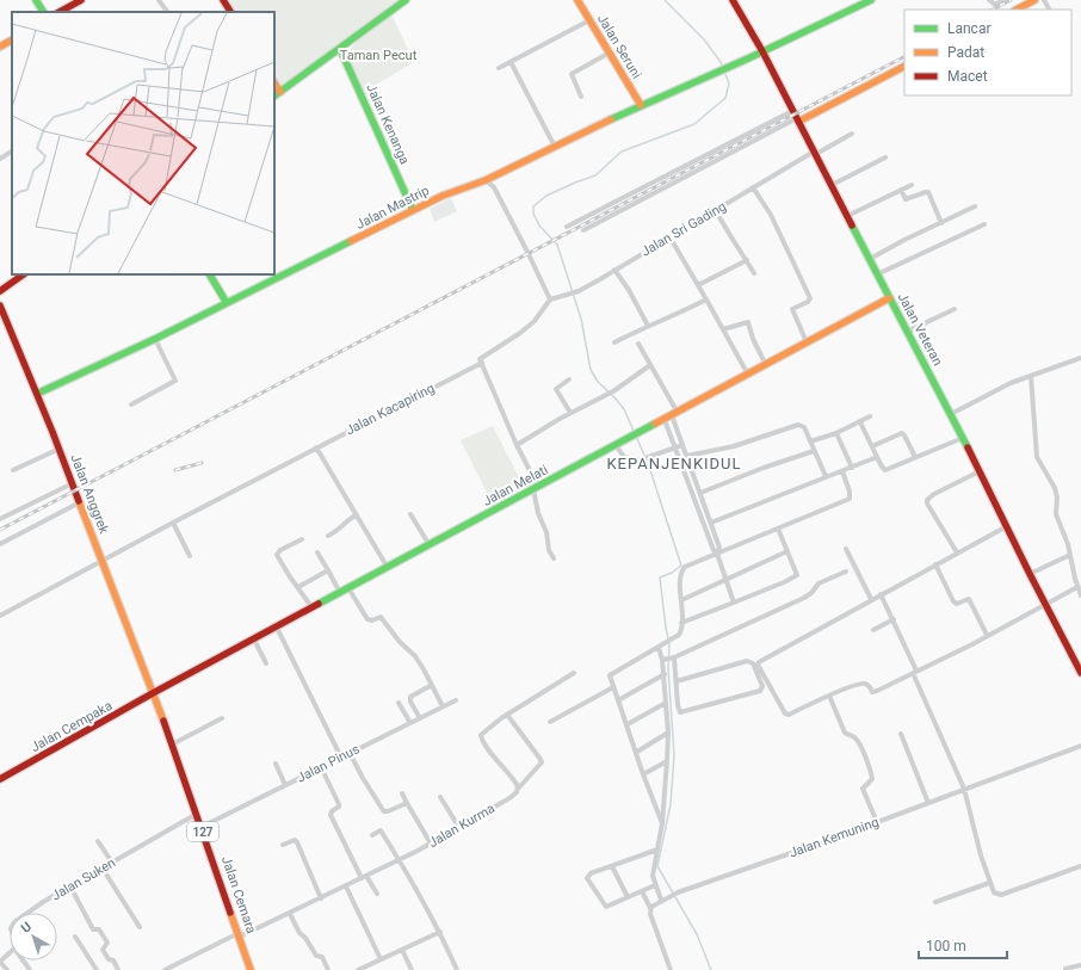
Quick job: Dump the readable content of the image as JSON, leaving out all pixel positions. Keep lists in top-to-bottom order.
{
  "streets": {
    "main road": [
      "Jalan Seruni",
      "Jalan Kenanga",
      "Jalan Mastrip",
      "Jalan Veteran",
      "Jalan Melati",
      "Jalan Anggrek",
      "Jalan Cempaka",
      "127",
      "Jalan Cemara"
    ],
    "street": [
      "Jalan Sri Gading",
      "Jalan Kacapiring",
      "Jalan Pinus",
      "Jalan Kurma",
      "Jalan Kemuning",
      "Jalan Suken"
    ]
  },
  "crossings": [
    ["Jalan Seruni", "Jalan Mastrip"],
    ["Jalan Kenanga", "Jalan Mastrip"],
    ["Jalan Mastrip", "Jalan Veteran"],
    ["Jalan Mastrip", "Jalan Anggrek"],
    ["Jalan Sri Gading", "Jalan Veteran"],
    ["Jalan Sri Gading", "Jalan Kacapiring"],
    ["Jalan Veteran", "Jalan Melati"],
    ["Jalan Kacapiring", "Jalan Anggrek"],
    ["Jalan Melati", "Jalan Anggrek"],
    ["Jalan Melati", "Jalan Cempaka"],
    ["Jalan Melati", "Jalan Cemara"],
    ["Jalan Anggrek", "Jalan Cempaka"],
    ["Jalan Anggrek", "Jalan Cemara"],
    ["Jalan Cempaka", "Jalan Cemara"],
    ["Jalan Pinus", "Jalan Cemara"],
    ["Jalan Kurma", "Jalan Cemara"],
    ["Jalan Suken", "Jalan Cemara"]
  ],
  "districts": ["KEPANJENKIDUL"],
  "parks": ["Taman Pecut"],
  "legend": ["Lancar", "Padat", "Macet"],
  "scale_bar": "100 m",
  "north": "top left"
}
